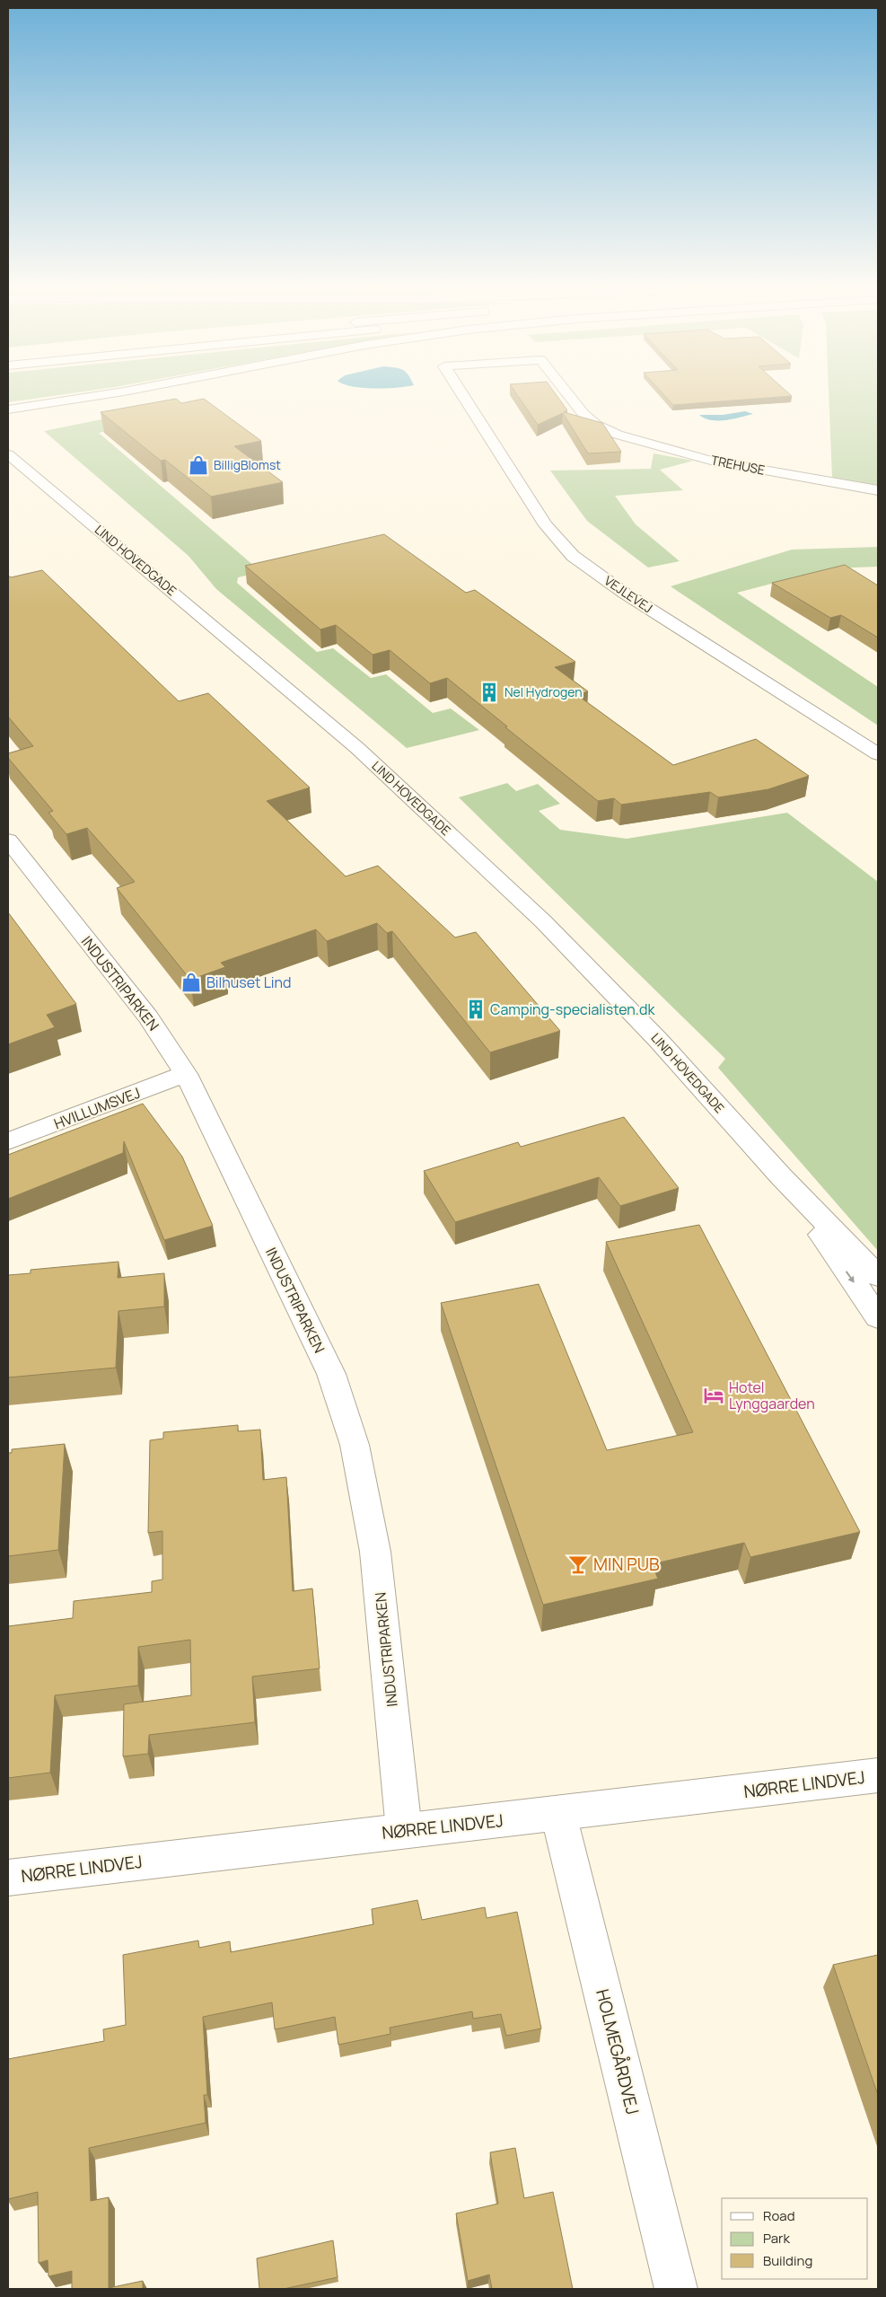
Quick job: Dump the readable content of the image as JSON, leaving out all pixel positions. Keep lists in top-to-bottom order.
{
  "streets": {
    "main road": [
      "TREHUSE",
      "LIND HOVEDGADE",
      "VEJLEVEJ",
      "INDUSTRIPARKEN",
      "HVILLUMSVEJ",
      "NØRRE LINDVEJ",
      "HOLMEGÅRDVEJ"
    ]
  },
  "crossings": [
    ["INDUSTRIPARKEN", "HVILLUMSVEJ"],
    ["INDUSTRIPARKEN", "NØRRE LINDVEJ"],
    ["NØRRE LINDVEJ", "HOLMEGÅRDVEJ"]
  ],
  "places": {
    "shop": ["BilligBlomst", "Bilhuset Lind"],
    "building": ["Nel Hydrogen", "Camping-specialisten.dk"],
    "hotel": ["Hotel Lynggaarden"],
    "bar": ["MIN PUB"]
  },
  "legend": ["Road", "Park", "Building"]
}
